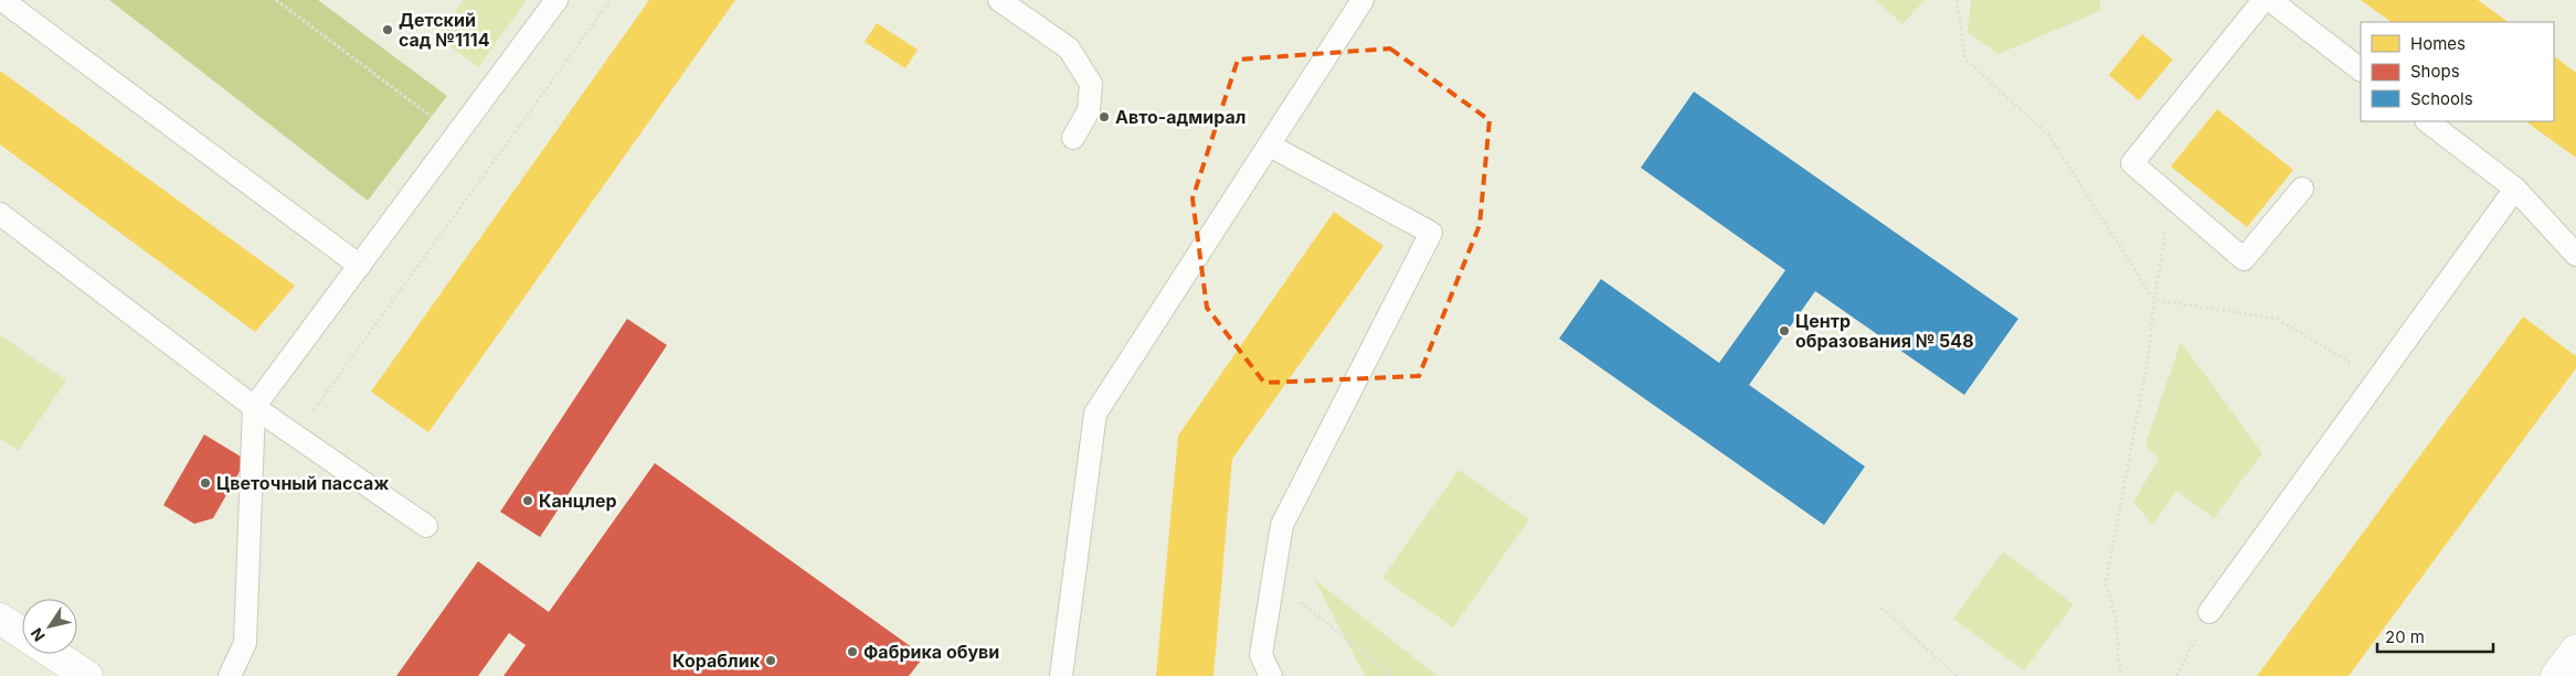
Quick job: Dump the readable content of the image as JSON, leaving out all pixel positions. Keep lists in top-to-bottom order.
{
  "places": [
    "Детский сад №1114",
    "Авто-адмирал",
    "Центр образования № 548",
    "Цветочный пассаж",
    "Канцлер",
    "Фабрика обуви",
    "Кораблик"
  ],
  "legend": ["Homes", "Shops", "Schools"],
  "scale_bar": "20 m",
  "north": "bottom left"
}
